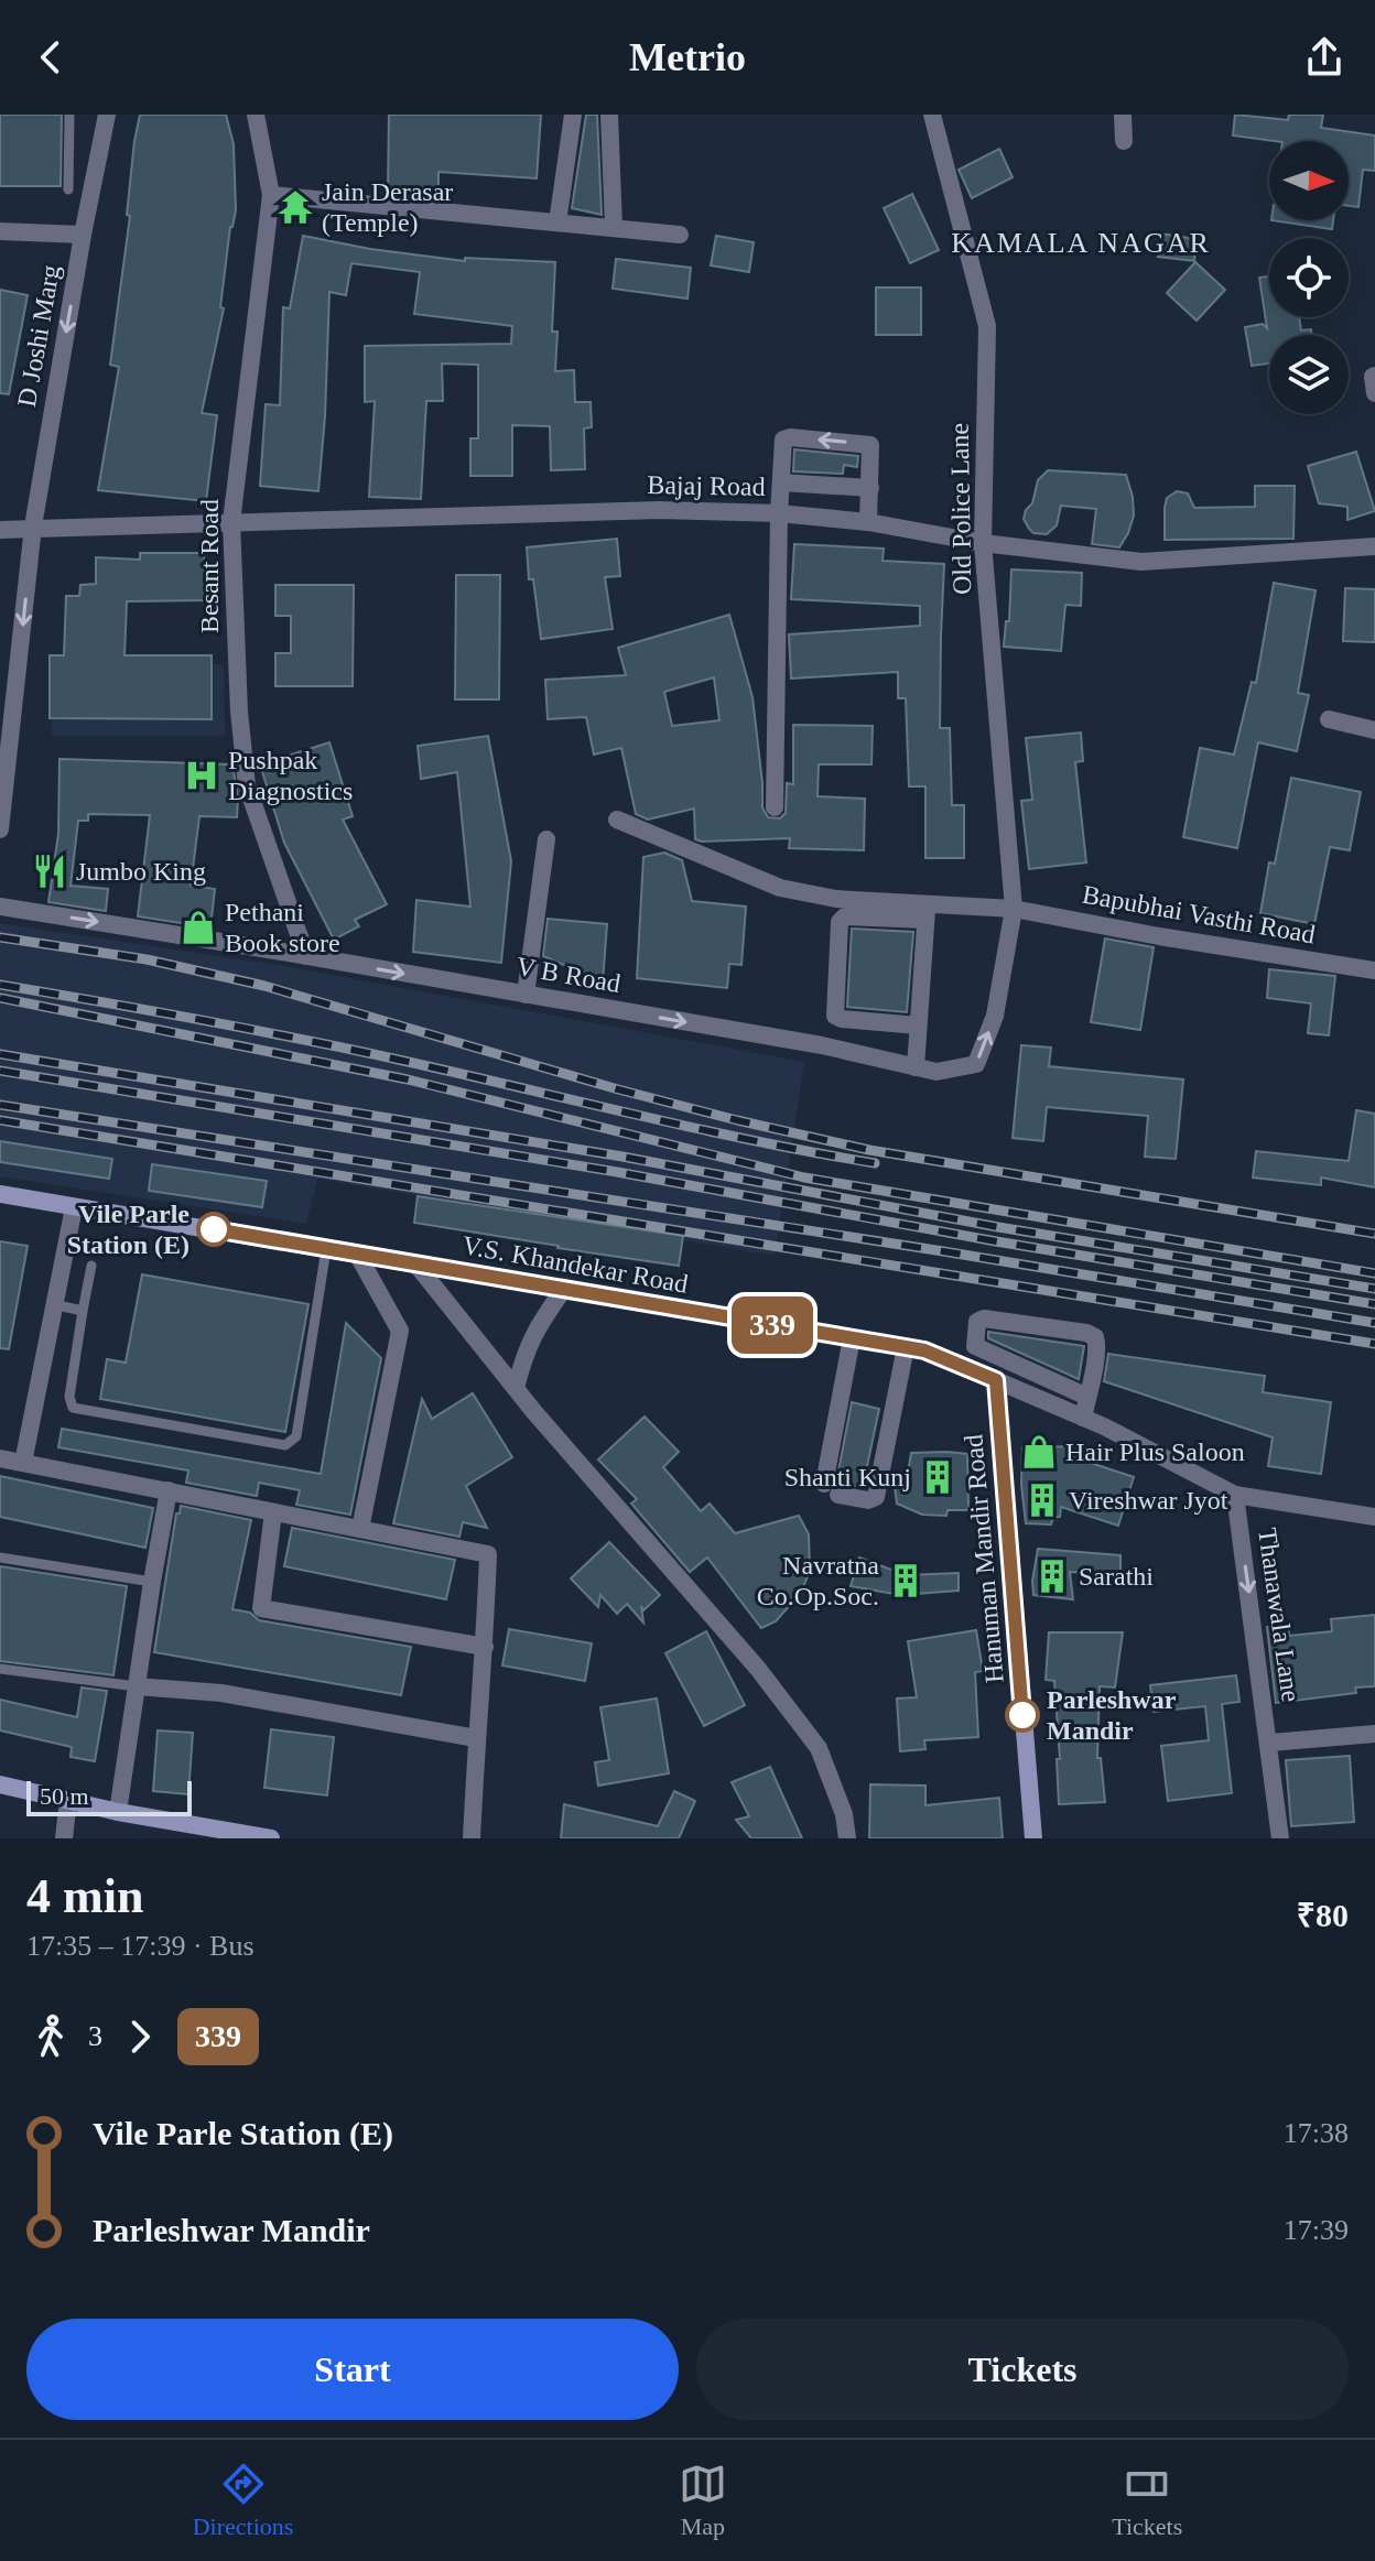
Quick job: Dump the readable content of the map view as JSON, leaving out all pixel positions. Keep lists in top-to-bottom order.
{
  "streets": {
    "street": [
      "D Joshi Marg",
      "Bajaj Road",
      "Old Police Lane",
      "Besant Road",
      "Bapubhai Vasthi Road",
      "V B Road",
      "V.S. Khandekar Road",
      "Hanuman Mandir Road",
      "Thanawala Lane"
    ]
  },
  "crossings": [
    ["D Joshi Marg", "Bajaj Road"],
    ["Bajaj Road", "Old Police Lane"],
    ["Bajaj Road", "Besant Road"],
    ["Old Police Lane", "Bapubhai Vasthi Road"],
    ["Old Police Lane", "V B Road"],
    ["Besant Road", "V B Road"],
    ["V.S. Khandekar Road", "Hanuman Mandir Road"],
    ["V.S. Khandekar Road", "Thanawala Lane"]
  ],
  "one_way": ["D Joshi Marg", "V B Road", "Thanawala Lane"],
  "districts": ["KAMALA NAGAR"],
  "places": {
    "temple": ["Jain Derasar (Temple)"],
    "hospital": ["Pushpak Diagnostics"],
    "restaurant": ["Jumbo King"],
    "shop": ["Pethani Book store", "Hair Plus Saloon"],
    "other": ["Vile Parle Station (E)", "Parleshwar Mandir"],
    "building": [
      "Shanti Kunj",
      "Vireshwar Jyot",
      "Sarathi",
      "Navratna Co.Op.Soc."
    ]
  },
  "lines": ["bus line 339"],
  "scale_bar": "50 m",
  "north": "right",
  "page": {
    "header": "Metrio",
    "on_map": "339",
    "scale": "50 m",
    "heading": ["4 min", "17:35 – 17:39 · Bus", "₹80"],
    "legs": ["3", "339"],
    "list": [
      {
        "name": "Vile Parle Station (E)",
        "value": "17:38"
      },
      {
        "name": "Parleshwar Mandir",
        "value": "17:39"
      }
    ],
    "buttons": ["Start", "Tickets"],
    "tabs": ["Directions", "Map", "Tickets"]
  }
}
